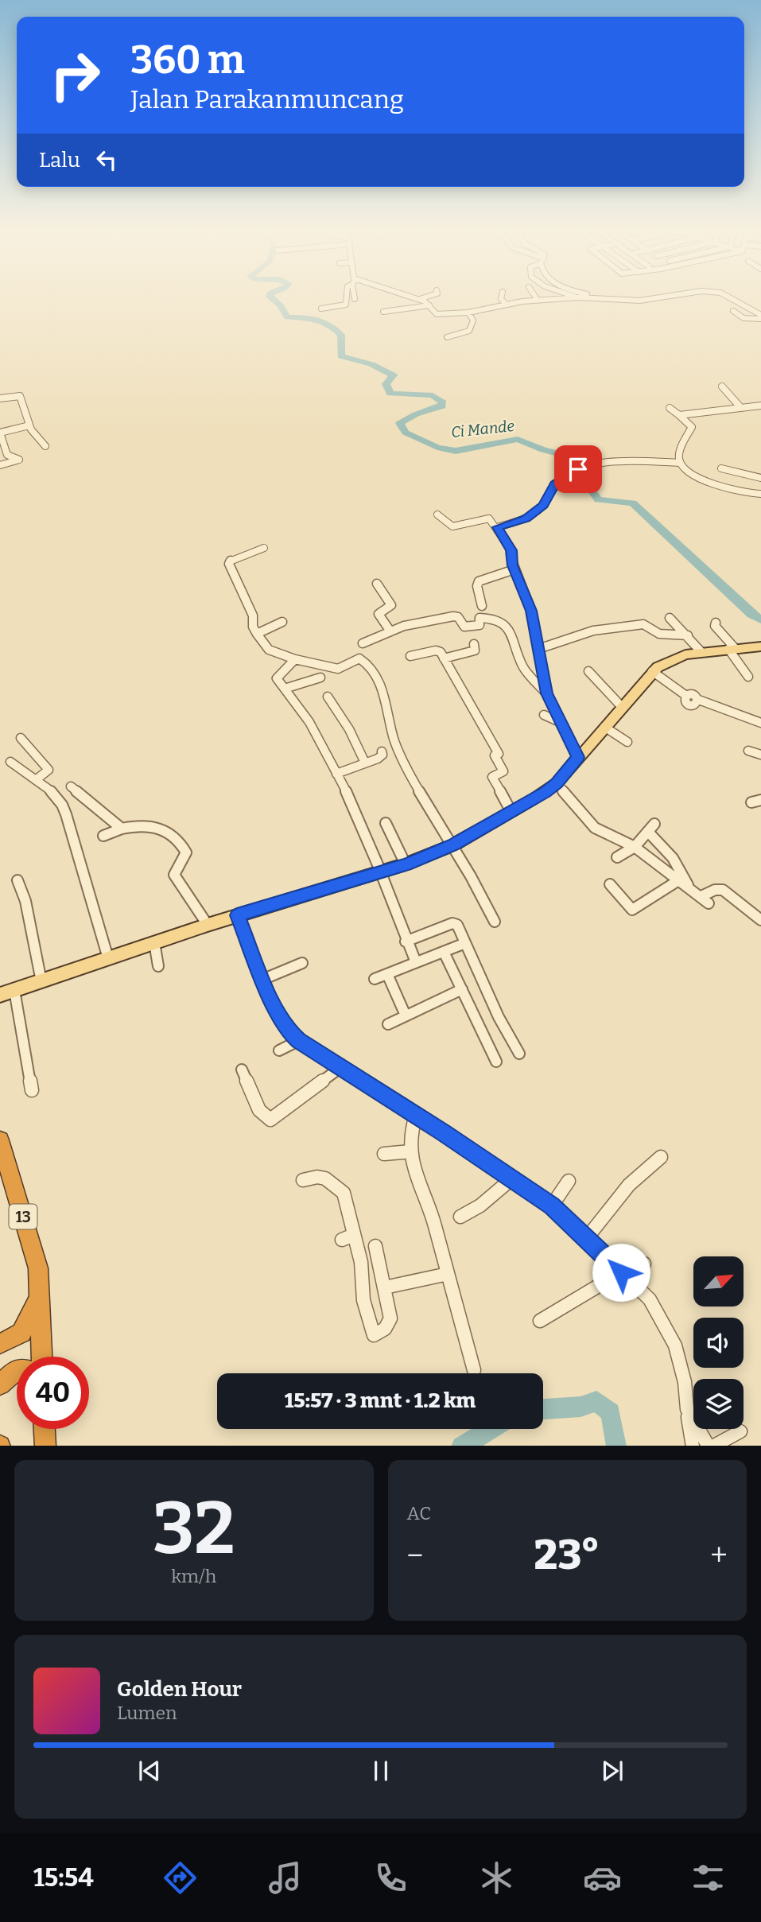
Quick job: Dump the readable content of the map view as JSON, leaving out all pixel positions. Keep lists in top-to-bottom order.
{
  "streets": {
    "highway": ["13"]
  },
  "water": ["Ci Mande"],
  "north": "top right",
  "page": {
    "turn": ["360 m", "Jalan Parakanmuncang"],
    "then": "Lalu",
    "limit": "40",
    "trip": "15:57 · 3 mnt · 1.2 km",
    "tile": [
      ["32", "km/h"],
      "AC"
    ],
    "heat": ["−", "23°", "+"],
    "song": ["Golden Hour", "Lumen"],
    "tabs": "15:54"
  }
}
